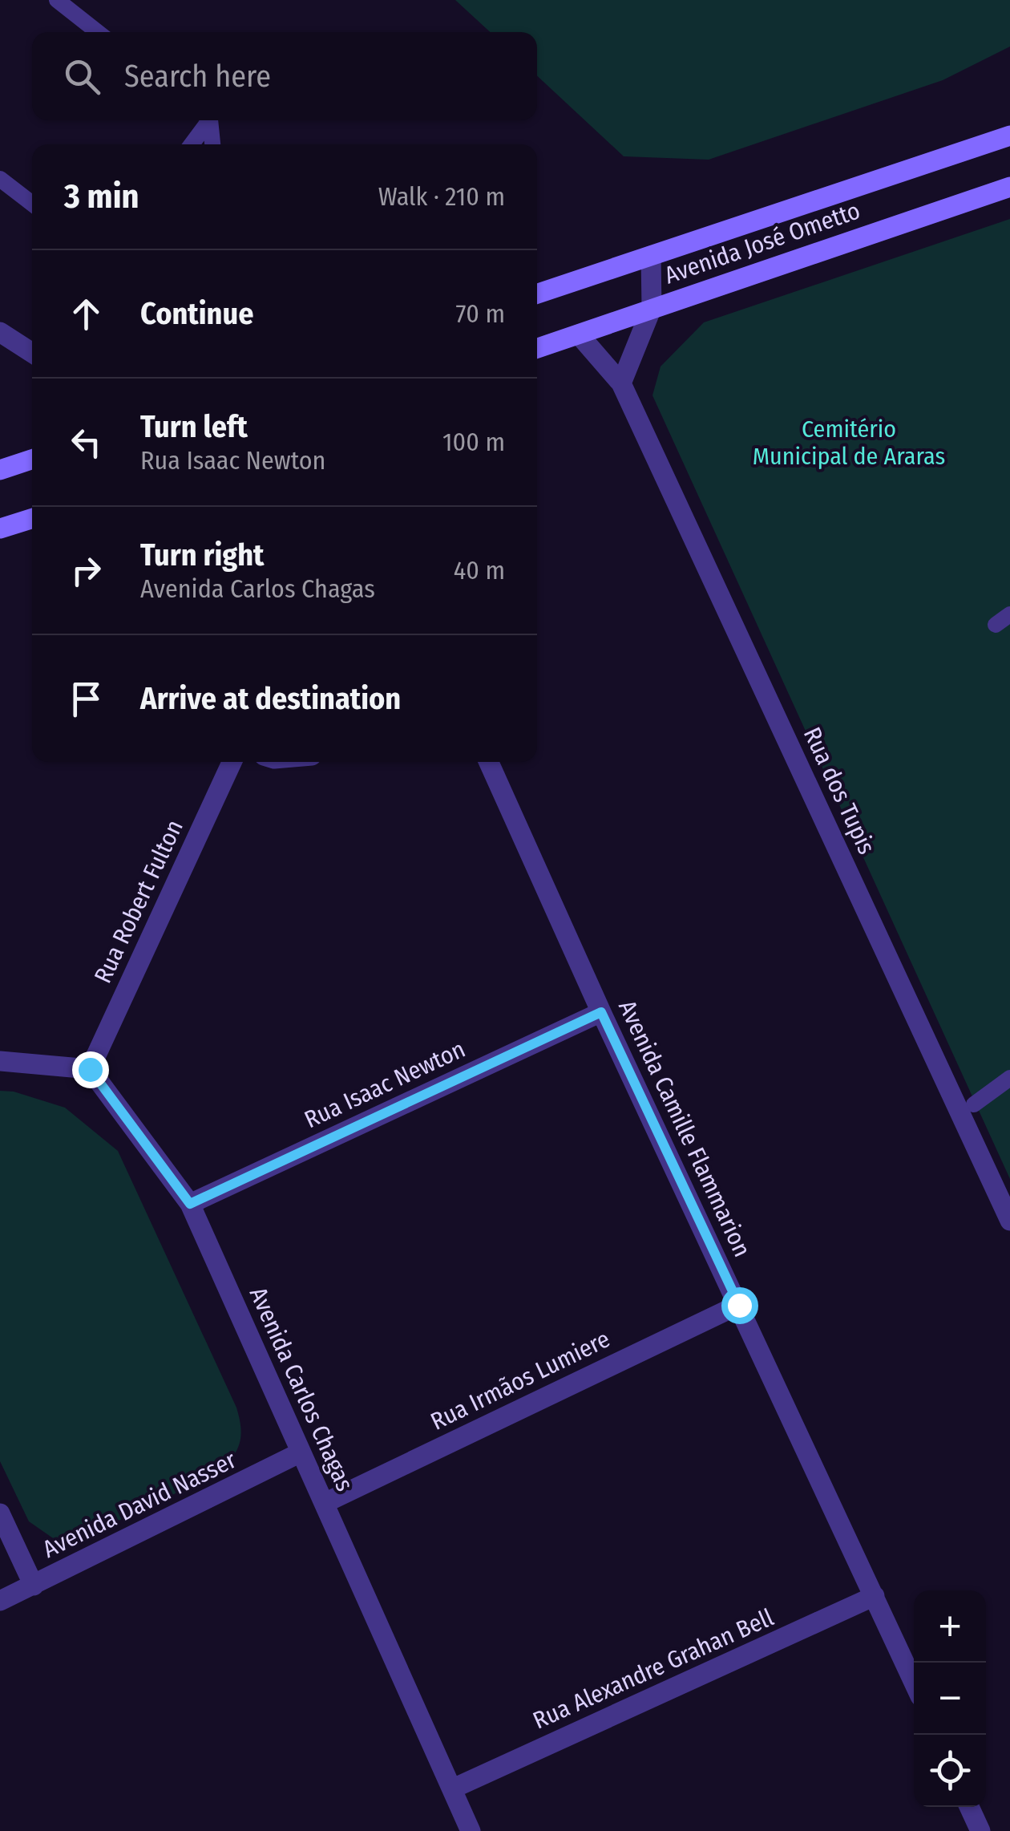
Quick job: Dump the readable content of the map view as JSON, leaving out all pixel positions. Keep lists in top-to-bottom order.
{
  "streets": {
    "street": [
      "Avenida José Ometto",
      "Rua dos Tupis",
      "Rua Robert Fulton",
      "Rua Isaac Newton",
      "Avenida Camille Flammarion",
      "Rua Irmãos Lumiere",
      "Avenida Carlos Chagas",
      "Avenida David Nasser",
      "Rua Alexandre Grahan Bell"
    ]
  },
  "crossings": [
    ["Avenida José Ometto", "Rua dos Tupis"],
    ["Rua Robert Fulton", "Avenida Carlos Chagas"],
    ["Rua Isaac Newton", "Avenida Camille Flammarion"],
    ["Rua Isaac Newton", "Avenida Carlos Chagas"],
    ["Avenida Camille Flammarion", "Rua Irmãos Lumiere"],
    ["Avenida Camille Flammarion", "Rua Alexandre Grahan Bell"],
    ["Rua Irmãos Lumiere", "Avenida Carlos Chagas"],
    ["Avenida Carlos Chagas", "Avenida David Nasser"],
    ["Avenida Carlos Chagas", "Rua Alexandre Grahan Bell"]
  ],
  "parks": ["Cemitério Municipal de Araras"],
  "page": {
    "search": "Search here",
    "heading": ["3 min", "Walk · 210 m"],
    "list": [
      ["Continue", "70 m"],
      ["Turn left", "Rua Isaac Newton", "100 m"],
      ["Turn right", "Avenida Carlos Chagas", "40 m"],
      "Arrive at destination"
    ],
    "map_buttons": ["+", "−"]
  }
}
